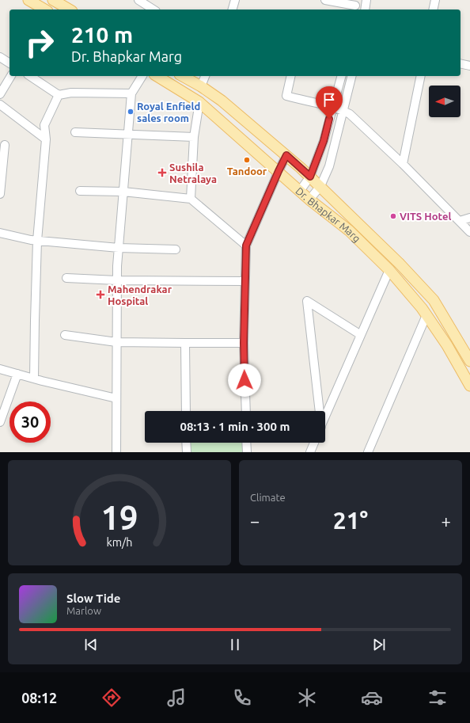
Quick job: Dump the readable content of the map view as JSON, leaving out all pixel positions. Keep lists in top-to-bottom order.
{
  "streets": {
    "main road": ["Dr. Bhapkar Marg"]
  },
  "places": {
    "other": ["Royal Enfield sales room", "Tandoor", "VITS Hotel"],
    "health": ["Sushila Netralaya", "Mahendrakar Hospital"]
  },
  "north": "left",
  "page": {
    "turn": ["210 m", "Dr. Bhapkar Marg"],
    "limit": "30",
    "trip": "08:13 · 1 min · 300 m",
    "tile": "Climate",
    "heat": ["−", "21°", "+"],
    "song": ["Slow Tide", "Marlow"],
    "tabs": "08:12",
    "gauge": ["19", "km/h"]
  }
}
